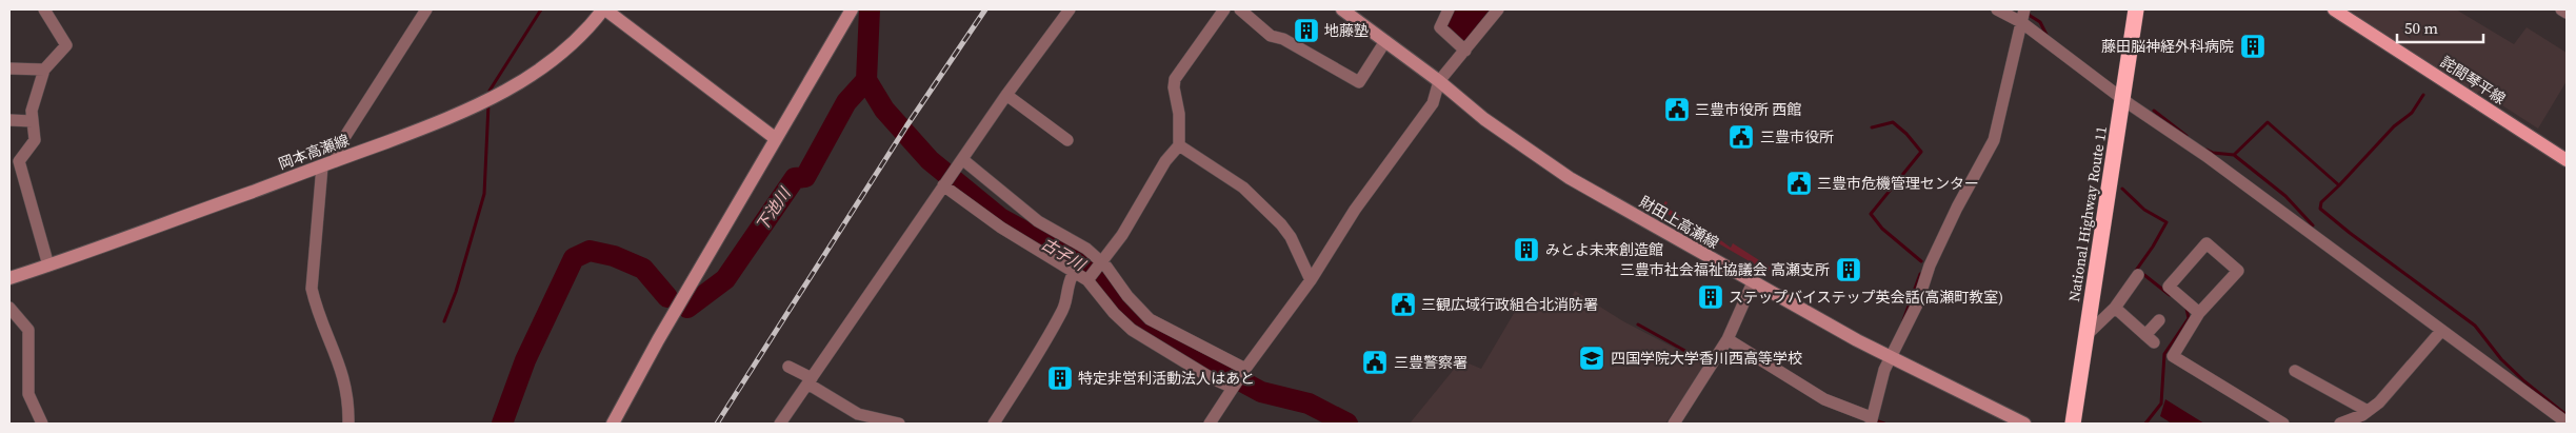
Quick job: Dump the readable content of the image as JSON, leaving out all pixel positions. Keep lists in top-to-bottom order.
{
  "streets": {
    "highway": ["National Highway Route 11"],
    "main road": ["詫間琴平線", "岡本高瀬線", "財田上高瀬線"]
  },
  "water": ["下池川", "古子川"],
  "places": {
    "building": [
      "地藤塾",
      "藤田脳神経外科病院",
      "みとよ未来創造館",
      "三豊市社会福祉協議会 高瀬支所",
      "ステップバイステップ英会話(高瀬町教室)",
      "特定非営利活動法人はあと"
    ],
    "public building": [
      "三豊市役所 西館",
      "三豊市役所",
      "三豊市危機管理センター",
      "三観広域行政組合北消防署",
      "三豊警察署"
    ],
    "school or university": ["四国学院大学香川西高等学校"]
  },
  "scale_bar": "50 m"
}
